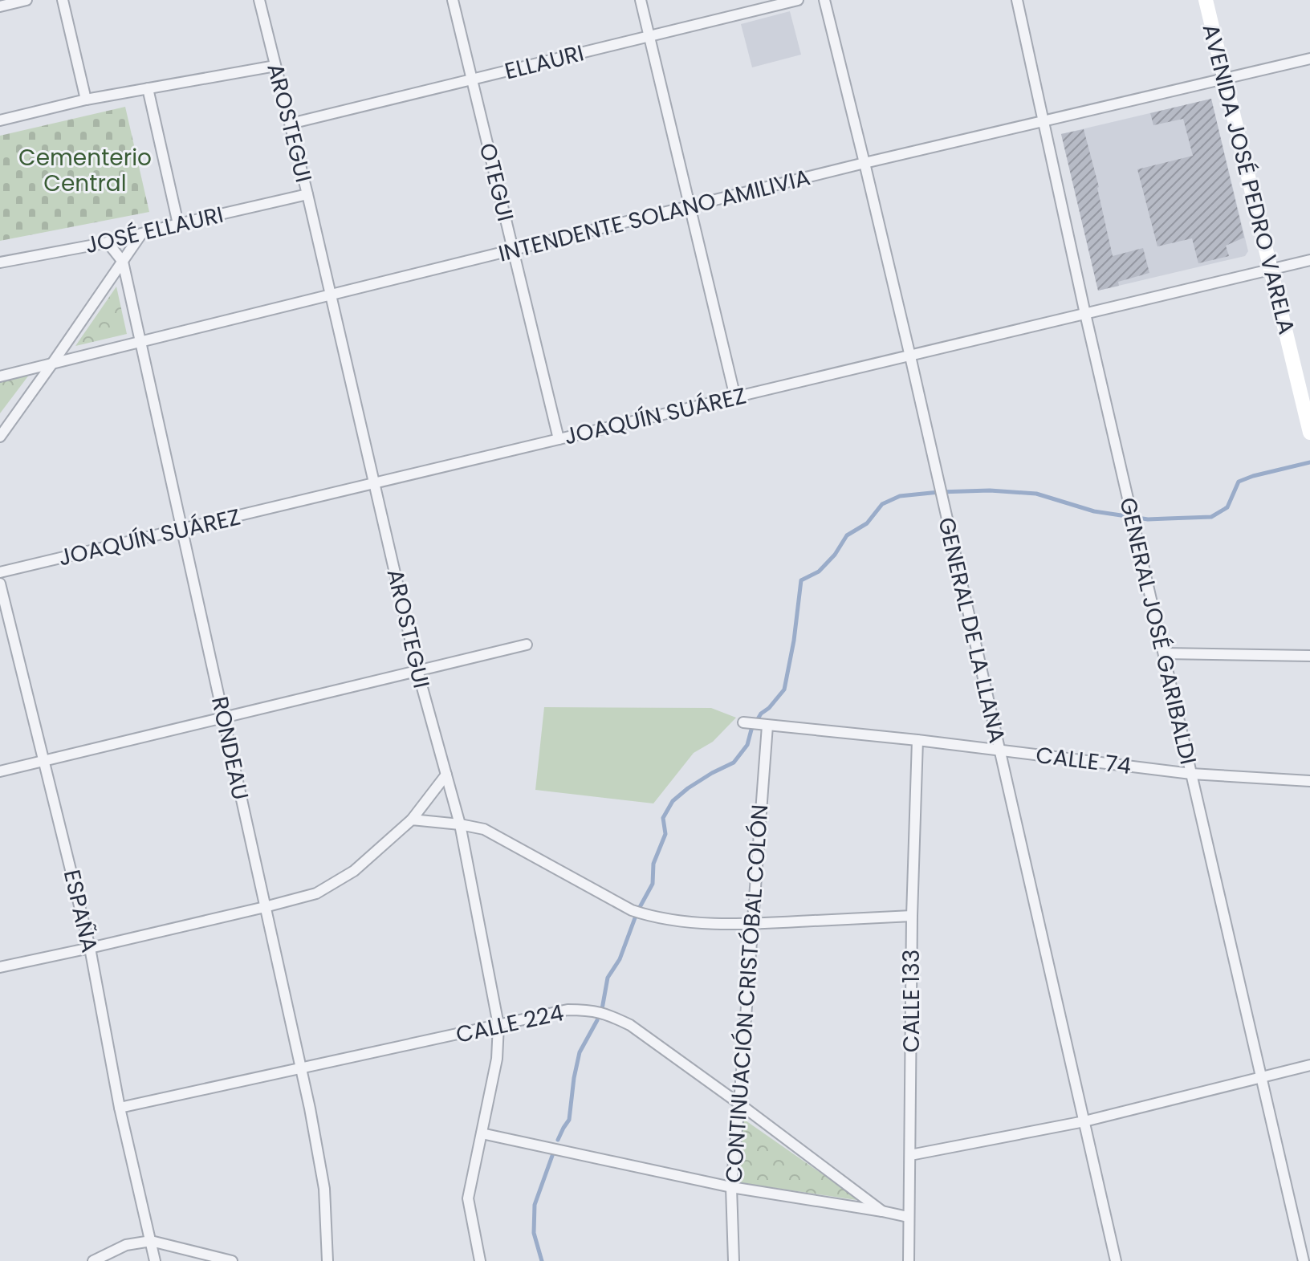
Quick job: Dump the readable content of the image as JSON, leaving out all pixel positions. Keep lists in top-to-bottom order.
{
  "streets": {
    "street": [
      "ELLAURI",
      "AROSTEGUI",
      "AVENIDA JOSÉ PEDRO VARELA",
      "OTEGUI",
      "INTENDENTE SOLANO AMILIVIA",
      "JOSÉ ELLAURI",
      "JOAQUÍN SUÁREZ",
      "GENERAL DE LA LLANA",
      "GENERAL JOSÉ GARIBALDI",
      "RONDEAU",
      "CALLE 74",
      "ESPAÑA",
      "CONTINUACIÓN CRISTÓBAL COLÓN",
      "CALLE 133",
      "CALLE 224"
    ]
  },
  "crossings": [
    ["ELLAURI", "AROSTEGUI"],
    ["ELLAURI", "OTEGUI"],
    ["AROSTEGUI", "INTENDENTE SOLANO AMILIVIA"],
    ["AROSTEGUI", "JOSÉ ELLAURI"],
    ["AROSTEGUI", "JOAQUÍN SUÁREZ"],
    ["AROSTEGUI", "CALLE 224"],
    ["AVENIDA JOSÉ PEDRO VARELA", "INTENDENTE SOLANO AMILIVIA"],
    ["AVENIDA JOSÉ PEDRO VARELA", "JOAQUÍN SUÁREZ"],
    ["OTEGUI", "INTENDENTE SOLANO AMILIVIA"],
    ["OTEGUI", "JOAQUÍN SUÁREZ"],
    ["INTENDENTE SOLANO AMILIVIA", "GENERAL DE LA LLANA"],
    ["INTENDENTE SOLANO AMILIVIA", "GENERAL JOSÉ GARIBALDI"],
    ["INTENDENTE SOLANO AMILIVIA", "RONDEAU"],
    ["JOSÉ ELLAURI", "RONDEAU"],
    ["JOAQUÍN SUÁREZ", "GENERAL DE LA LLANA"],
    ["JOAQUÍN SUÁREZ", "GENERAL JOSÉ GARIBALDI"],
    ["JOAQUÍN SUÁREZ", "RONDEAU"],
    ["GENERAL DE LA LLANA", "CALLE 74"],
    ["GENERAL JOSÉ GARIBALDI", "CALLE 74"],
    ["RONDEAU", "CALLE 224"],
    ["CALLE 74", "CONTINUACIÓN CRISTÓBAL COLÓN"],
    ["CALLE 74", "CALLE 133"],
    ["ESPAÑA", "CALLE 224"],
    ["CONTINUACIÓN CRISTÓBAL COLÓN", "CALLE 224"]
  ],
  "parks": ["Cementerio Central"]
}
